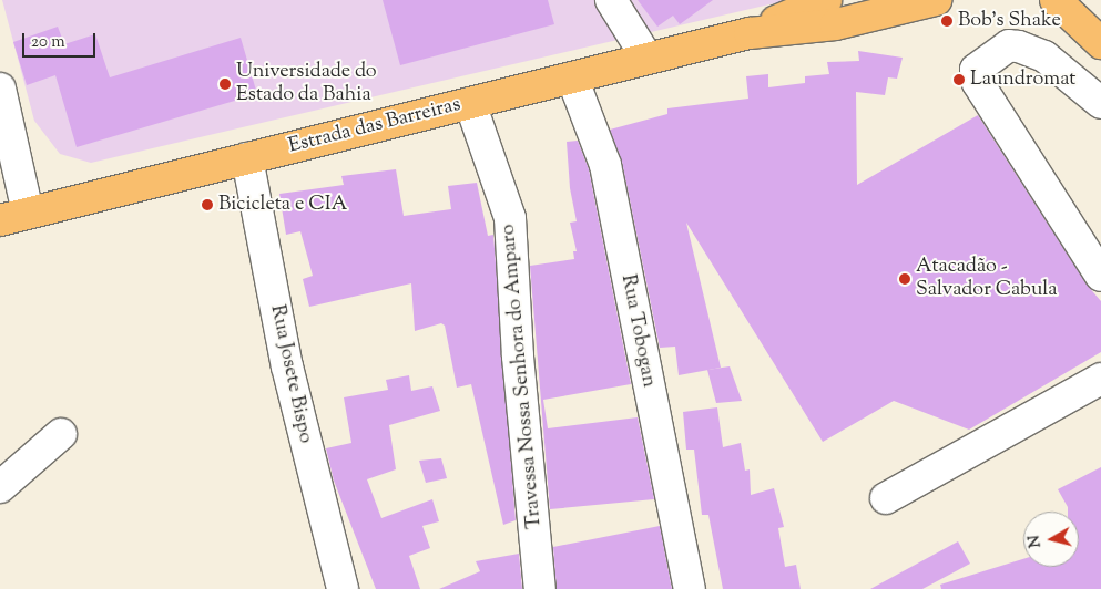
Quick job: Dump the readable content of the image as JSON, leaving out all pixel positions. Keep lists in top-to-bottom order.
{
  "streets": {
    "main road": ["Estrada das Barreiras"],
    "street": ["Rua Tobogan", "Rua Josete Bispo", "Travessa Nossa Senhora do Amparo"]
  },
  "crossings": [
    ["Estrada das Barreiras", "Rua Tobogan"],
    ["Estrada das Barreiras", "Rua Josete Bispo"],
    ["Estrada das Barreiras", "Travessa Nossa Senhora do Amparo"]
  ],
  "places": [
    "Bob's Shake",
    "Laundromat",
    "Universidade do Estado da Bahia",
    "Bicicleta e CIA",
    "Atacadão - Salvador Cabula"
  ],
  "scale_bar": "20 m",
  "north": "left"
}
